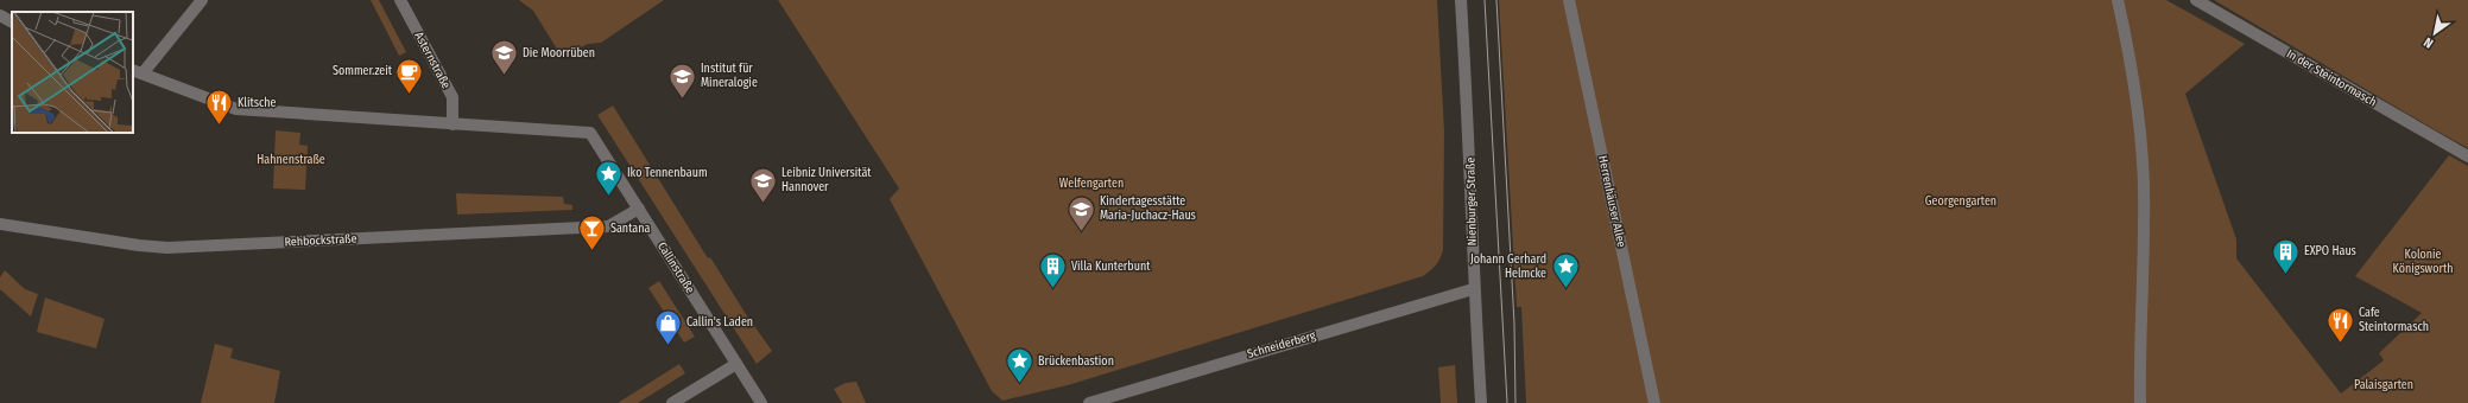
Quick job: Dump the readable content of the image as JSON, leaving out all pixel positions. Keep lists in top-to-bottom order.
{
  "streets": {
    "street": [
      "Asternstraße",
      "In der Steintormasch",
      "Nienburger Straße",
      "Herrenhäuser Allee",
      "Rehbockstraße",
      "Callinstraße",
      "Schneiderberg"
    ]
  },
  "crossings": [
    ["Asternstraße", "Callinstraße"],
    ["Nienburger Straße", "Schneiderberg"],
    ["Rehbockstraße", "Callinstraße"]
  ],
  "parks": [
    "Hahnenstraße",
    "Welfengarten",
    "Georgengarten",
    "Kolonie Königsworth",
    "Palaisgarten"
  ],
  "places": {
    "school or university": [
      "Die Moorrüben",
      "Institut für Mineralogie",
      "Leibniz Universität Hannover",
      "Kindertagesstätte Maria-Juchacz-Haus"
    ],
    "cafe": ["Sommer.zeit"],
    "restaurant": ["Klitsche", "Cafe Steintormasch"],
    "place": ["Iko Tennenbaum", "Johann Gerhard Helmcke", "Brückenbastion"],
    "bar": ["Santana"],
    "building": ["EXPO Haus", "Villa Kunterbunt"],
    "shop": ["Callin's Laden"]
  },
  "north": "bottom left"
}
